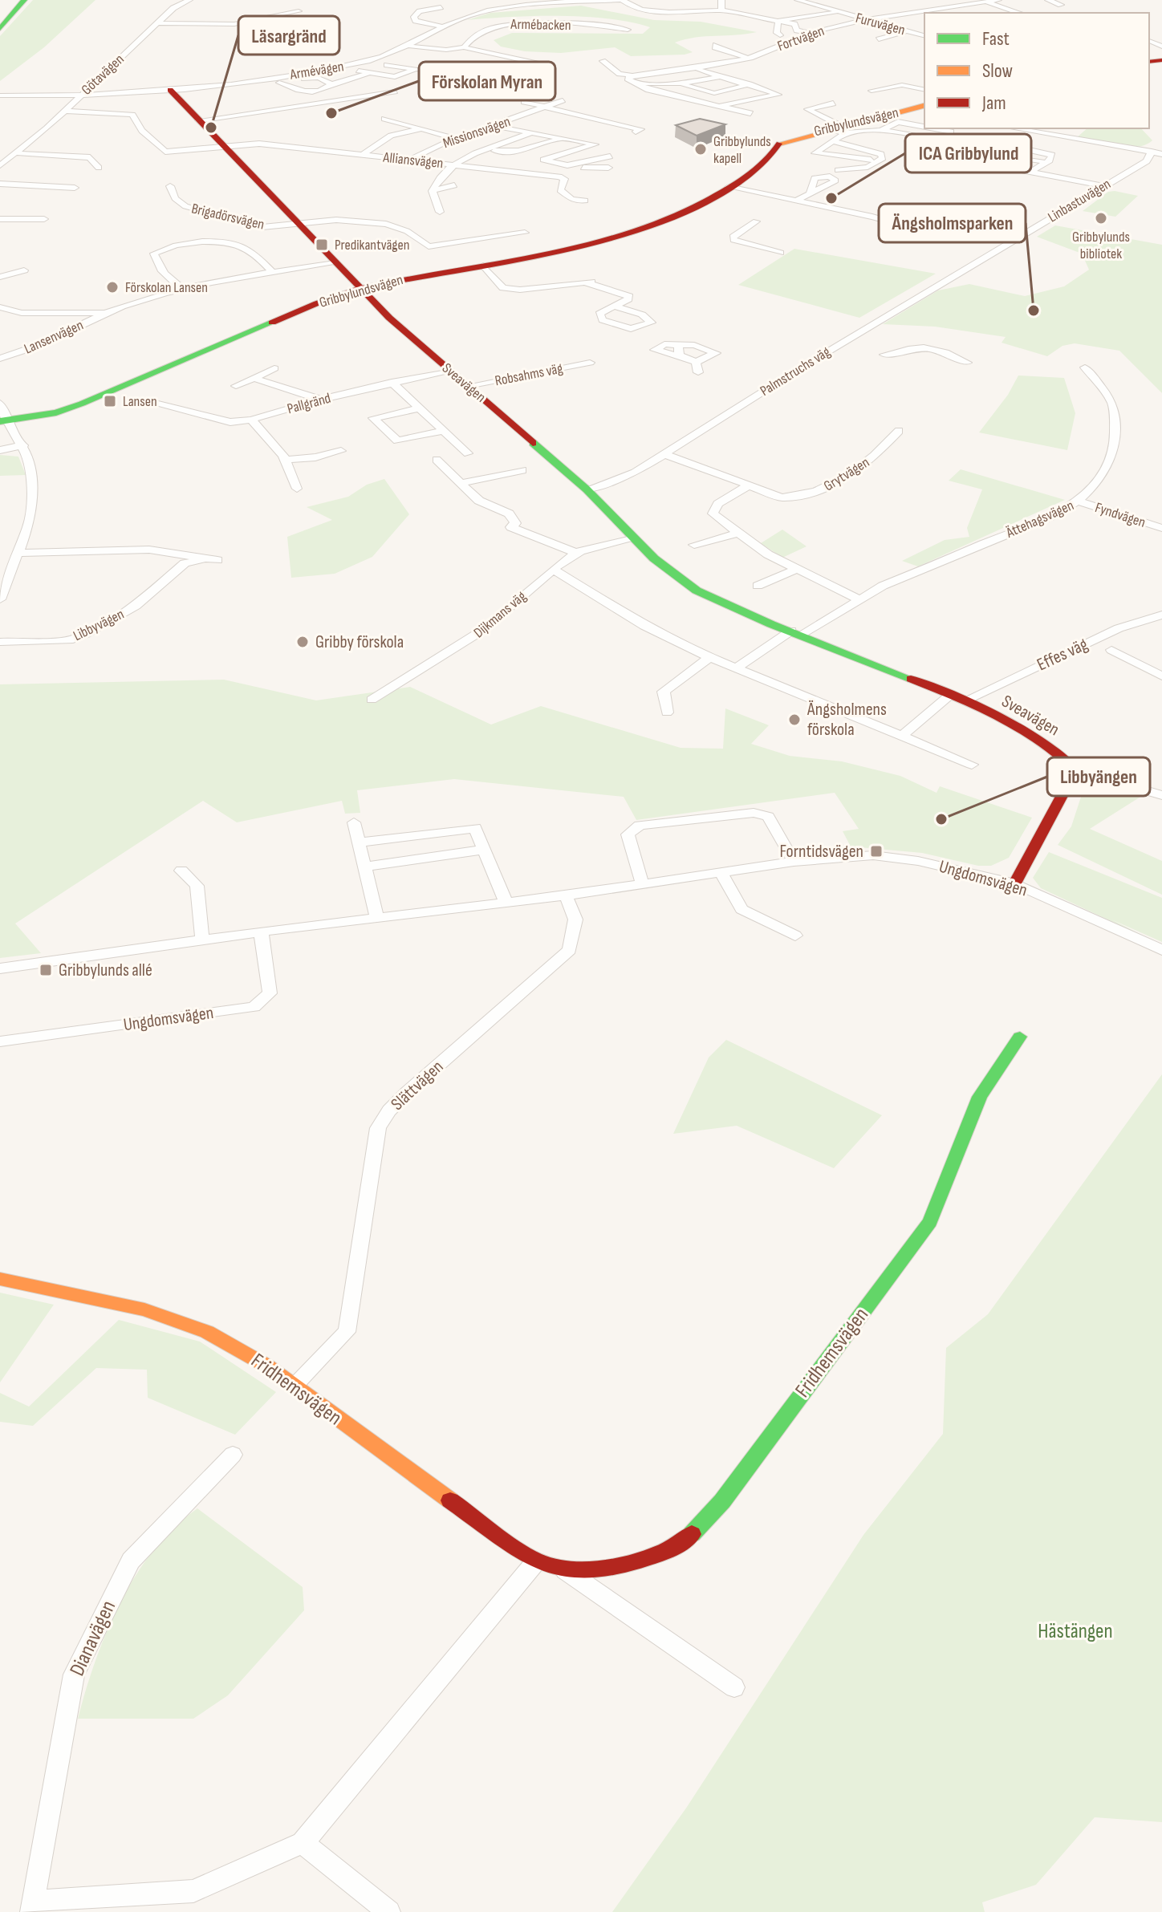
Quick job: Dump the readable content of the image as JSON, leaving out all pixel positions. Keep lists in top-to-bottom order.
{
  "streets": {
    "street": [
      "Furuvägen",
      "Armébacken",
      "Fortvägen",
      "Armévägen",
      "Götavägen",
      "Gribbylundsvägen",
      "Missionsvägen",
      "Alliansvägen",
      "Linbastuvägen",
      "Brigadörsvägen",
      "Lansenvägen",
      "Palmstruchs väg",
      "Robsahms väg",
      "Sveavägen",
      "Pallgränd",
      "Grytvägen",
      "Fyndvägen",
      "Ättehagsvägen",
      "Dijkmans väg",
      "Libbyvägen",
      "Effes väg",
      "Ungdomsvägen",
      "Slättvägen",
      "Fridhemsvägen",
      "Dianavägen"
    ]
  },
  "crossings": [
    ["Furuvägen", "Fortvägen"],
    ["Armébacken", "Armévägen"],
    ["Armévägen", "Götavägen"],
    ["Armévägen", "Sveavägen"],
    ["Götavägen", "Alliansvägen"],
    ["Gribbylundsvägen", "Sveavägen"],
    ["Missionsvägen", "Alliansvägen"],
    ["Alliansvägen", "Sveavägen"],
    ["Linbastuvägen", "Palmstruchs väg"],
    ["Brigadörsvägen", "Sveavägen"],
    ["Lansenvägen", "Sveavägen"],
    ["Palmstruchs väg", "Sveavägen"],
    ["Palmstruchs väg", "Grytvägen"],
    ["Robsahms väg", "Sveavägen"],
    ["Sveavägen", "Pallgränd"],
    ["Sveavägen", "Ättehagsvägen"],
    ["Sveavägen", "Dijkmans väg"],
    ["Sveavägen", "Effes väg"],
    ["Fyndvägen", "Ättehagsvägen"],
    ["Ungdomsvägen", "Slättvägen"],
    ["Slättvägen", "Fridhemsvägen"],
    ["Fridhemsvägen", "Dianavägen"]
  ],
  "parks": ["Hästängen"],
  "places": {
    "other": [
      "Förskolan Myran",
      "Läsargränd",
      "Gribbylunds kapell",
      "ICA Gribbylund",
      "Gribbylunds bibliotek",
      "Förskolan Lansen",
      "Ängsholmsparken",
      "Gribby förskola",
      "Ängsholmens förskola",
      "Libbyängen"
    ],
    "transit": [
      "Predikantvägen",
      "Lansen",
      "Forntidsvägen",
      "Gribbylunds allé"
    ]
  },
  "legend": ["Fast", "Slow", "Jam"]
}
